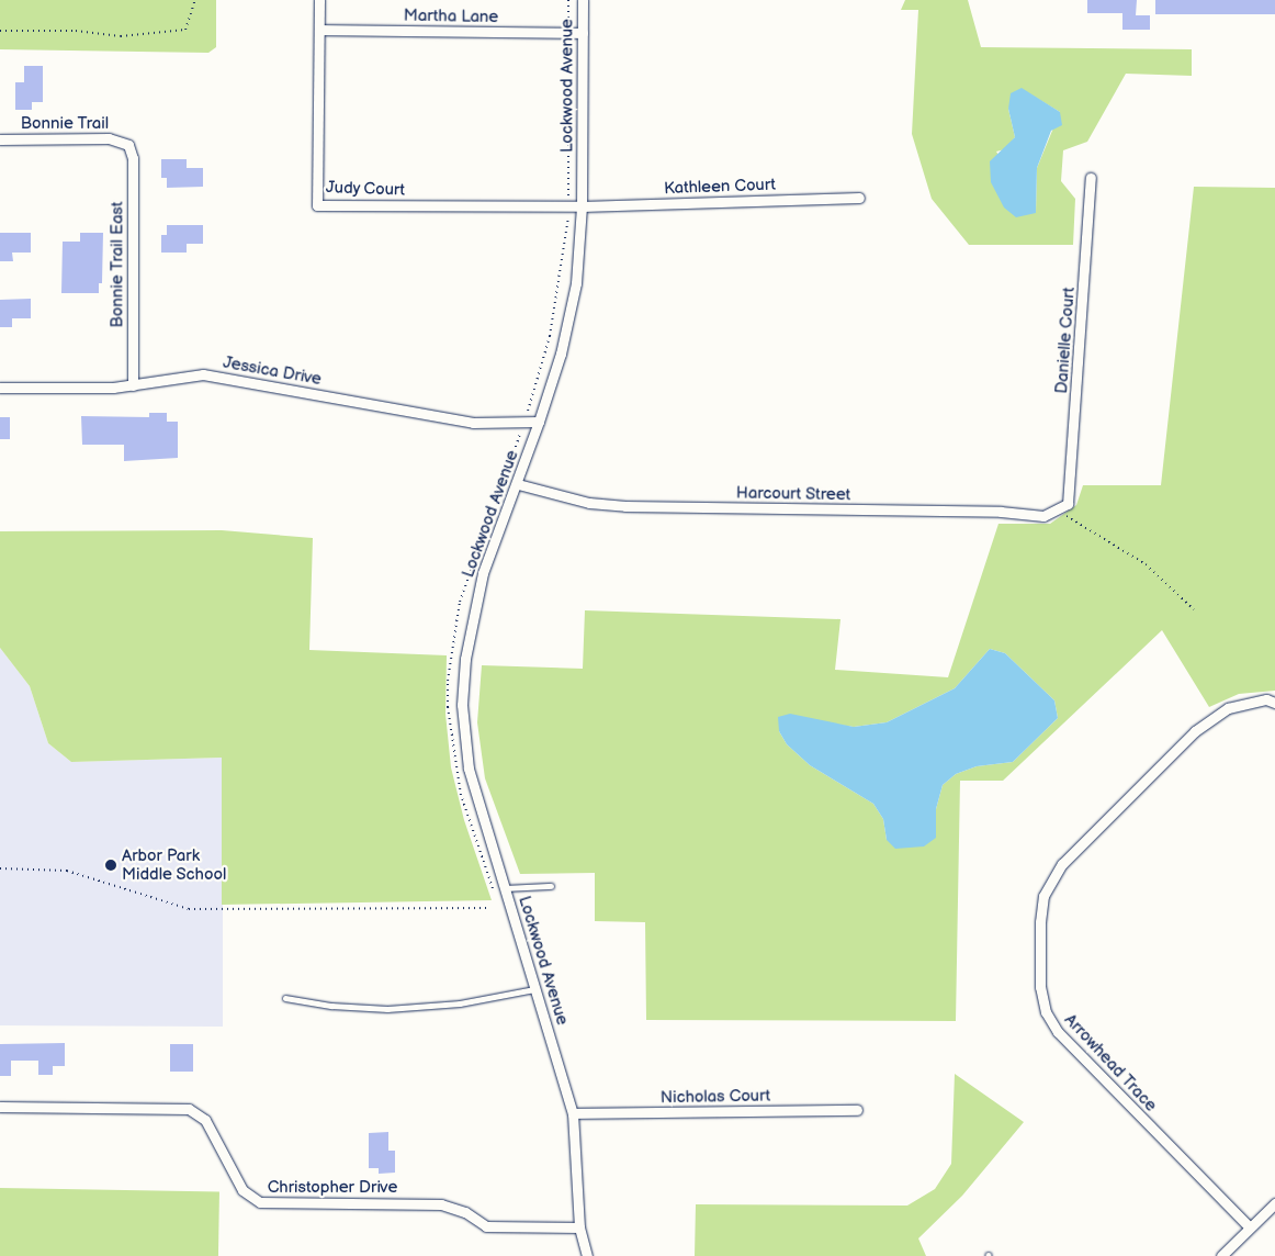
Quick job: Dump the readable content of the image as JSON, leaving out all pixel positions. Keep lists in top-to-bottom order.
{
  "streets": {
    "street": [
      "Martha Lane",
      "Lockwood Avenue",
      "Bonnie Trail",
      "Kathleen Court",
      "Judy Court",
      "Bonnie Trail East",
      "Danielle Court",
      "Jessica Drive",
      "Harcourt Street",
      "Arrowhead Trace",
      "Nicholas Court",
      "Christopher Drive"
    ]
  },
  "crossings": [
    ["Martha Lane", "Lockwood Avenue"],
    ["Martha Lane", "Judy Court"],
    ["Lockwood Avenue", "Kathleen Court"],
    ["Lockwood Avenue", "Judy Court"],
    ["Lockwood Avenue", "Jessica Drive"],
    ["Lockwood Avenue", "Harcourt Street"],
    ["Lockwood Avenue", "Nicholas Court"],
    ["Lockwood Avenue", "Christopher Drive"],
    ["Bonnie Trail", "Bonnie Trail East"],
    ["Kathleen Court", "Judy Court"],
    ["Bonnie Trail East", "Jessica Drive"],
    ["Danielle Court", "Harcourt Street"]
  ],
  "places": ["Arbor Park Middle School"]
}
